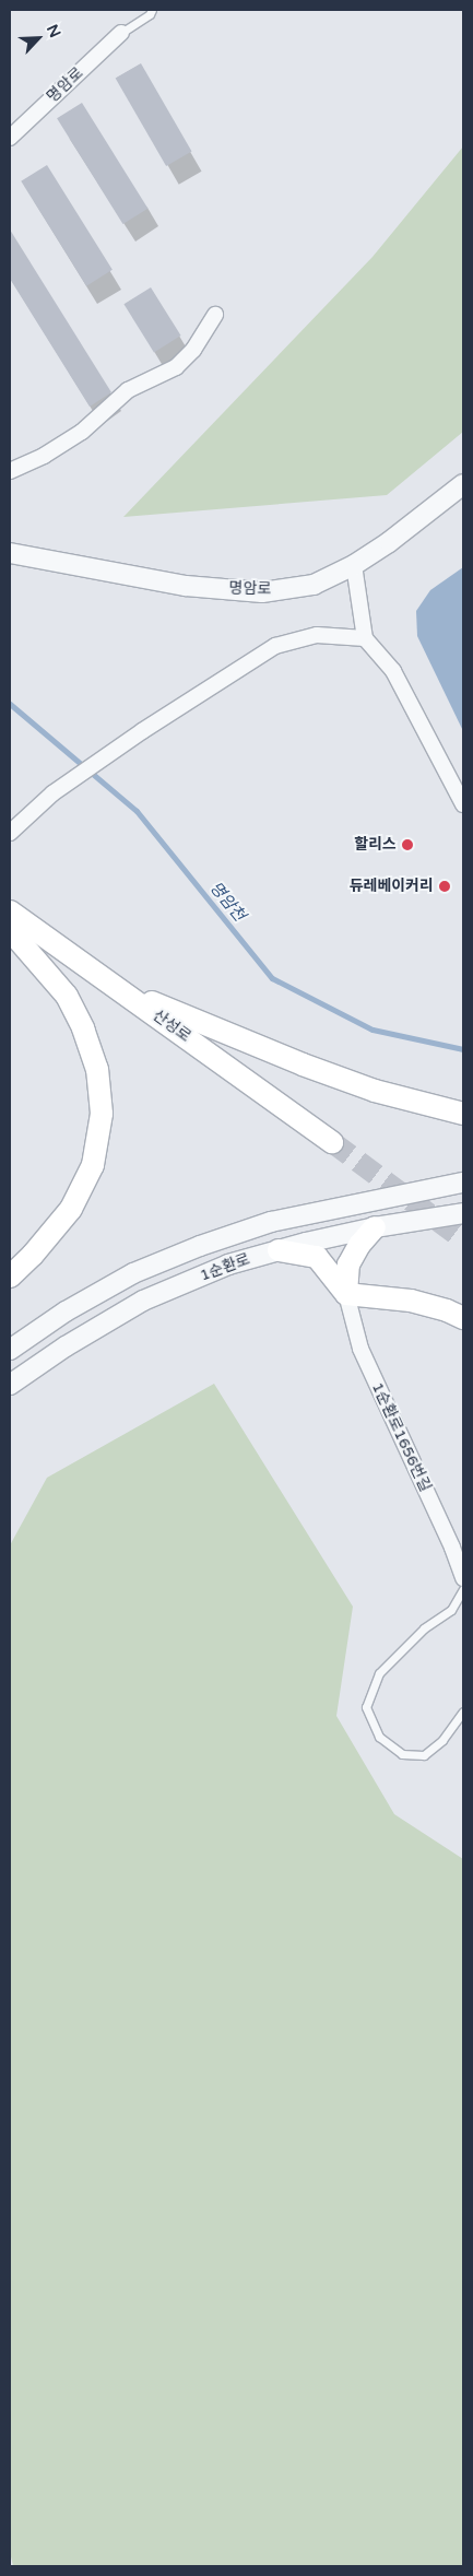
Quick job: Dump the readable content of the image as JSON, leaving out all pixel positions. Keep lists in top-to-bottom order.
{
  "streets": {
    "main road": ["산성로"],
    "street": ["명암로", "1순환로", "1순환로1656번길"]
  },
  "water": ["명암천"],
  "places": ["할리스", "듀레베이커리"],
  "north": "top right"
}
